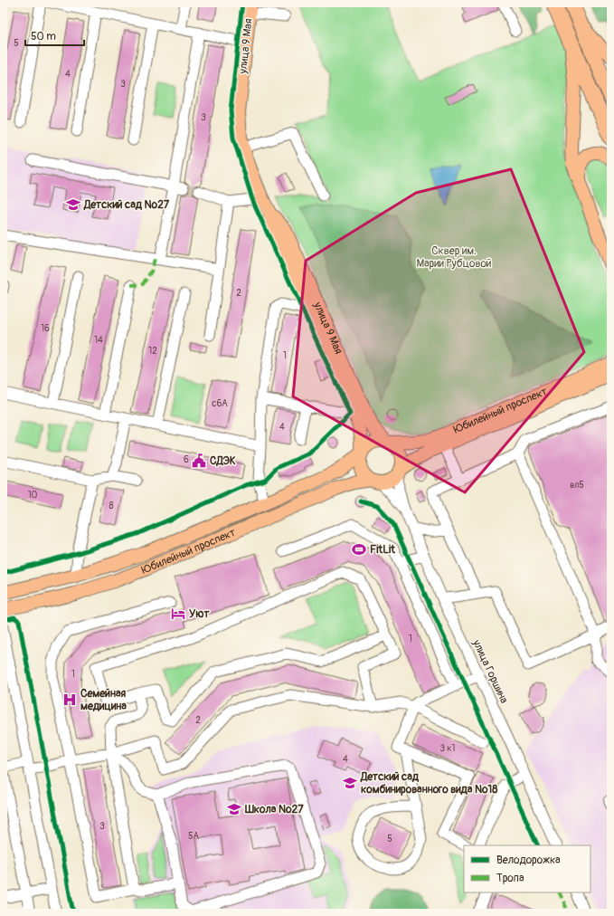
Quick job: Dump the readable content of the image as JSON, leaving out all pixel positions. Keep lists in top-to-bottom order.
{
  "streets": {
    "main road": ["улица 9 Мая", "Юбилейный проспект"],
    "street": ["улица Горшина"]
  },
  "crossings": [
    ["улица 9 Мая", "Юбилейный проспект"],
    ["улица 9 Мая", "улица Горшина"],
    ["Юбилейный проспект", "улица Горшина"]
  ],
  "parks": ["Сквер им. Марии Рубцовой"],
  "places": {
    "school or university": ["Детский сад №27", "Детский сад комбинированного вида №18", "Школа №27"],
    "public building": ["СДЭК"],
    "sports": ["FitLit"],
    "hotel": ["Уют"],
    "hospital": ["Семейная медицина"]
  },
  "house_numbers": [
    "5",
    "4",
    "3",
    "3",
    "2",
    "16",
    "14",
    "12",
    "1",
    "с6А",
    "4",
    "6",
    "вл5",
    "10",
    "8",
    "1",
    "1",
    "2",
    "3 к1",
    "4",
    "3",
    "5А",
    "5"
  ],
  "legend": ["Велодорожка", "Тропа"],
  "scale_bar": "50 m"
}
